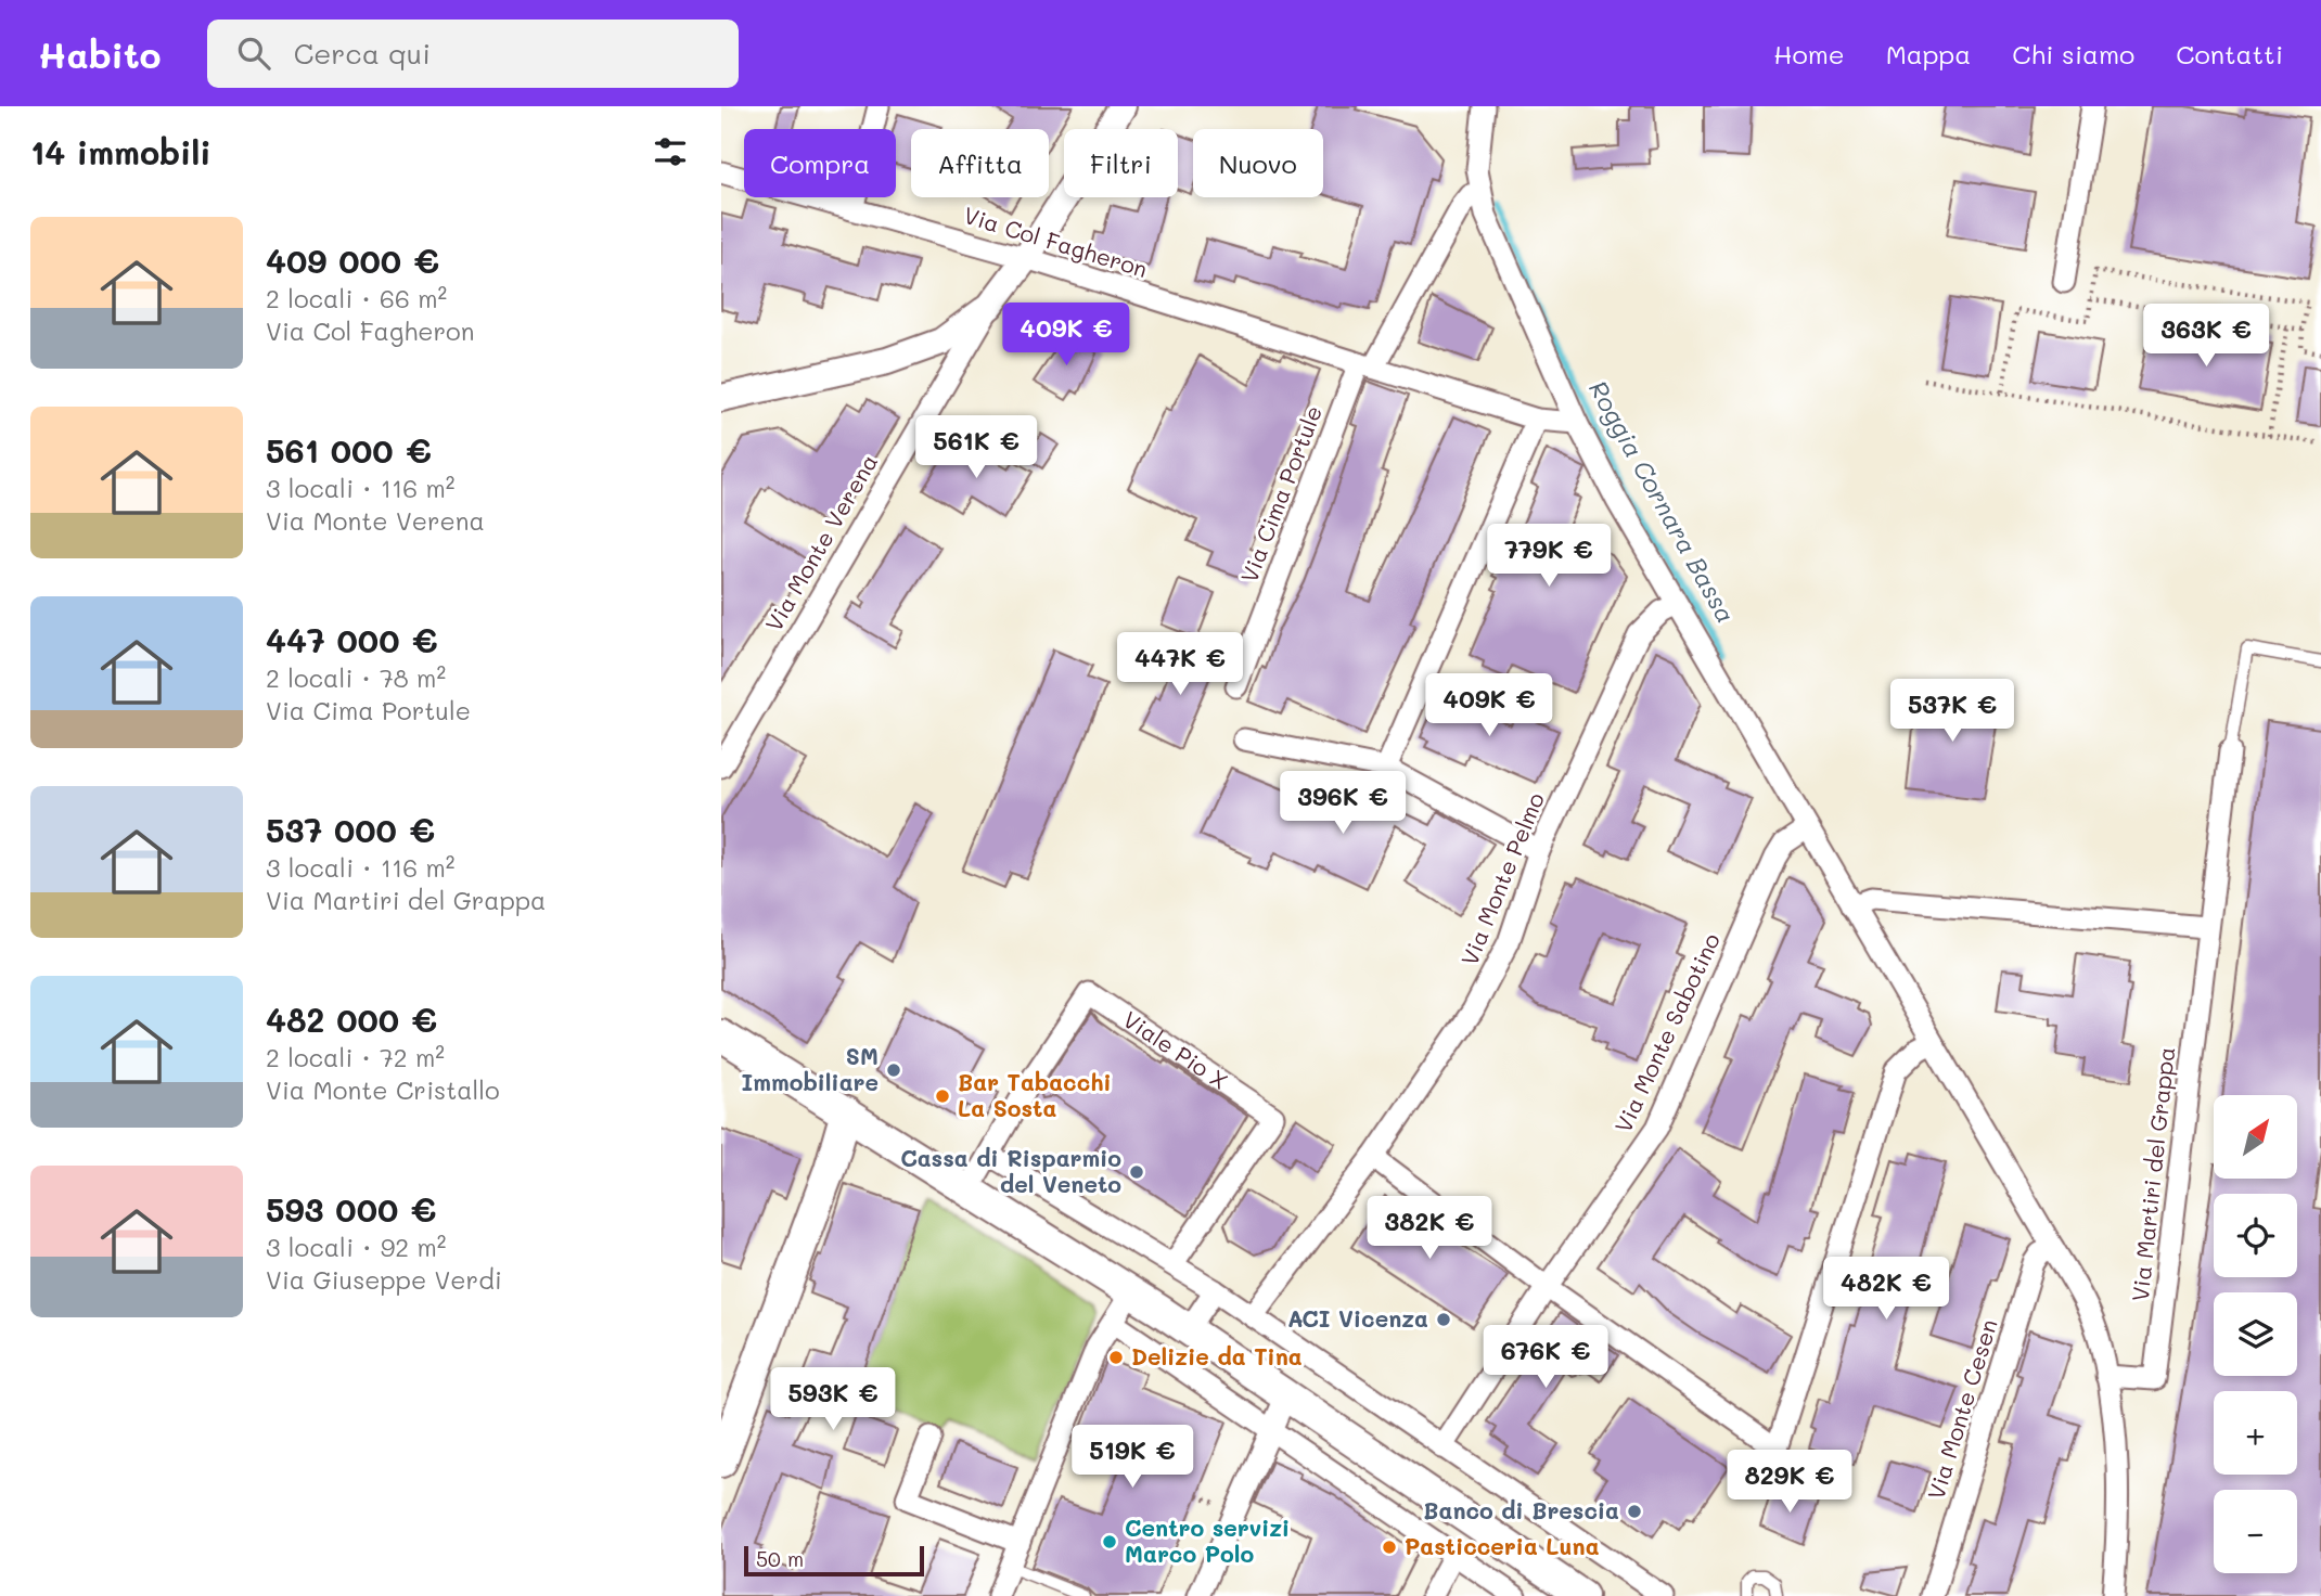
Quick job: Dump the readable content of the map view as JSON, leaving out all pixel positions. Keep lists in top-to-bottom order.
{
  "streets": {
    "street": [
      "Via Col Fagheron",
      "Via Cima Portule",
      "Via Monte Verena",
      "Via Monte Pelmo",
      "Via Monte Sabotino",
      "Viale Pio X",
      "Via Martiri del Grappa",
      "Via Monte Cesen"
    ]
  },
  "crossings": [
    ["Via Col Fagheron", "Via Cima Portule"]
  ],
  "water": ["Roggia Cornara Bassa"],
  "places": [
    "SM Immobiliare",
    "Bar Tabacchi La Sosta",
    "Cassa di Risparmio del Veneto",
    "ACI Vicenza",
    "Delizie da Tina",
    "Banco di Brescia",
    "Centro servizi Marco Polo",
    "Pasticceria Luna"
  ],
  "scale_bar": "50 m",
  "north": "top right",
  "page": {
    "header": "Habito",
    "search": "Cerca qui",
    "nav": [
      "Home",
      "Mappa",
      "Chi siamo",
      "Contatti"
    ],
    "heading": "14 immobili",
    "chip": [
      "Compra",
      "Affitta",
      "Filtri",
      "Nuovo"
    ],
    "list": [
      {
        "name": "409 000 €",
        "note": "2 locali · 66 m² · Via Col Fagheron"
      },
      {
        "name": "561 000 €",
        "note": "3 locali · 116 m² · Via Monte Verena"
      },
      {
        "name": "447 000 €",
        "note": "2 locali · 78 m² · Via Cima Portule"
      },
      {
        "name": "537 000 €",
        "note": "3 locali · 116 m² · Via Martiri del Grappa"
      },
      {
        "name": "482 000 €",
        "note": "2 locali · 72 m² · Via Monte Cristallo"
      },
      {
        "name": "593 000 €",
        "note": "3 locali · 92 m² · Via Giuseppe Verdi"
      }
    ],
    "price": [
      "409K €",
      "363K €",
      "561K €",
      "779K €",
      "447K €",
      "409K €",
      "537K €",
      "396K €",
      "382K €",
      "482K €",
      "676K €",
      "593K €",
      "519K €",
      "829K €"
    ],
    "map_buttons": ["+", "−"],
    "scale": "50 m"
  }
}
